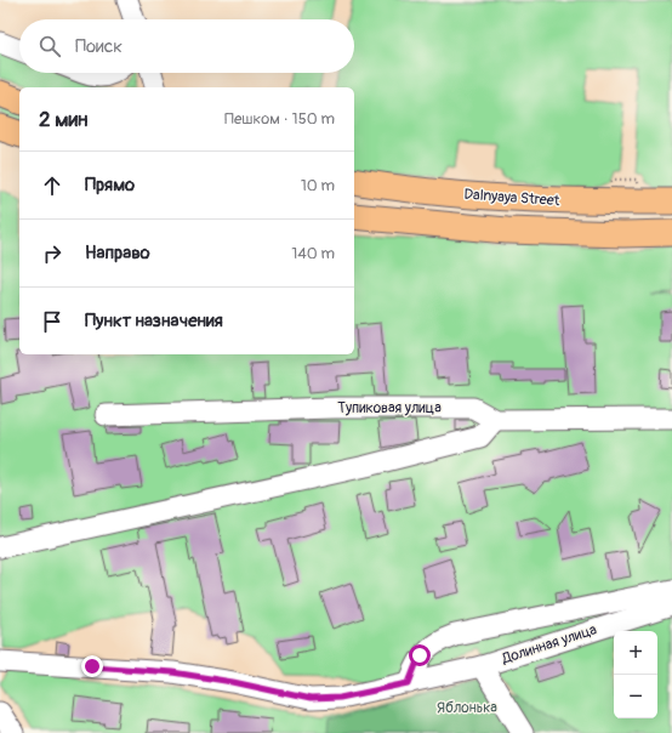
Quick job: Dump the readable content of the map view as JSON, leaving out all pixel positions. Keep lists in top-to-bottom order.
{
  "streets": {
    "main road": ["Dalnyaya Street"],
    "street": ["Тупиковая улица", "Долинная улица"]
  },
  "parks": ["Яблонька"],
  "page": {
    "search": "Поиск",
    "heading": ["2 мин", "Пешком · 150 m"],
    "list": [
      ["Прямо", "10 m"],
      ["Направо", "140 m"],
      "Пункт назначения"
    ],
    "map_buttons": ["+", "−"]
  }
}
